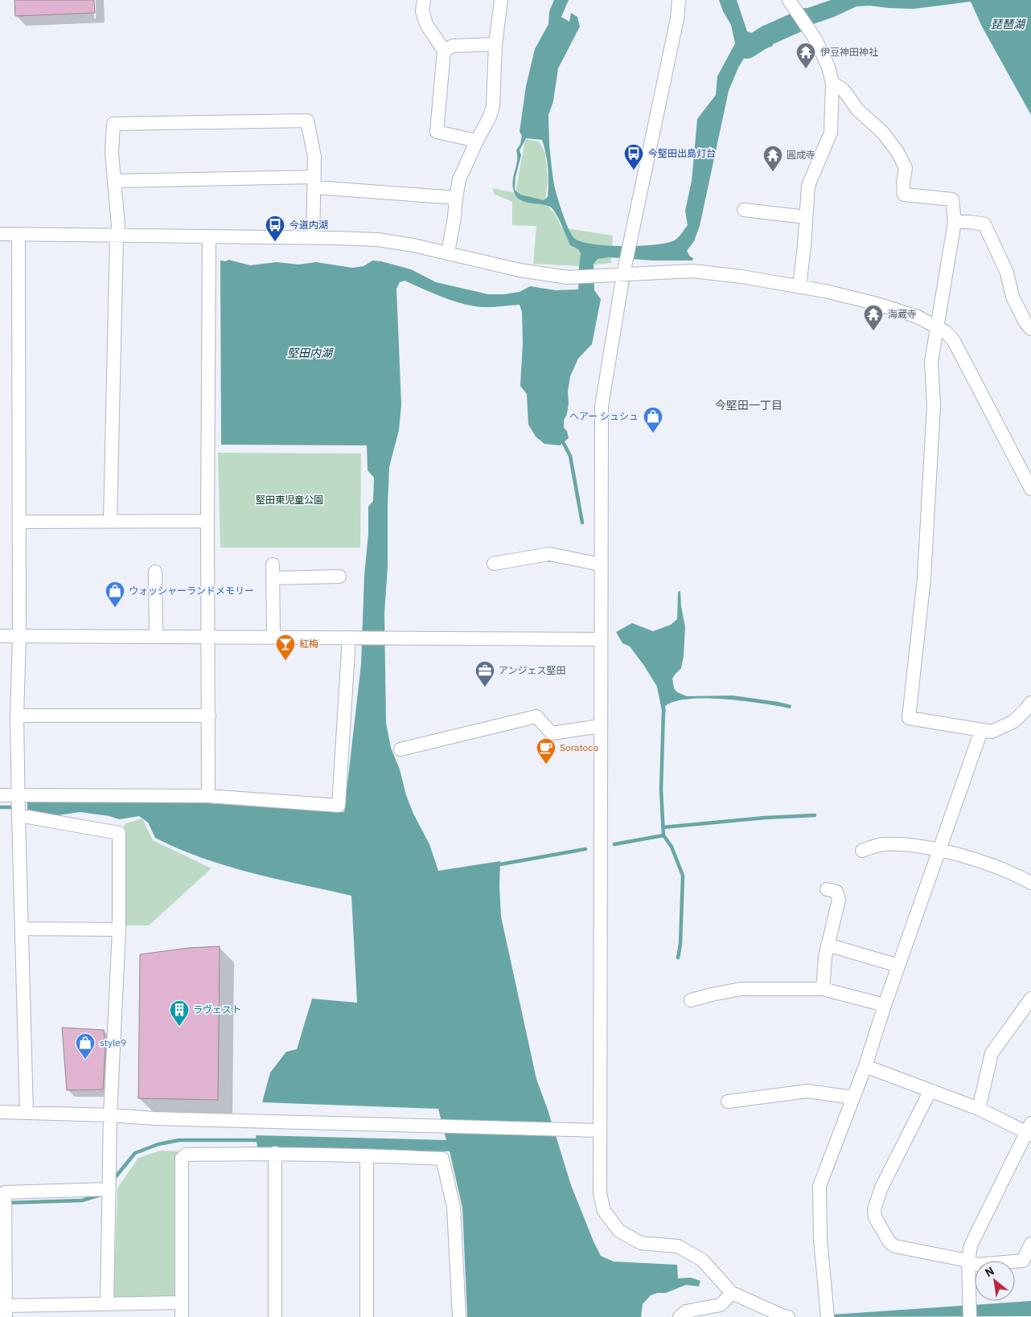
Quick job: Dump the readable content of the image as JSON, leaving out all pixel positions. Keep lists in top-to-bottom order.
{
  "districts": ["今堅田一丁目"],
  "water": ["琵琶湖", "堅田内湖"],
  "parks": ["堅田東児童公園"],
  "places": {
    "temple": ["伊豆神田神社", "圓成寺", "海蔵寺"],
    "bus stop": ["今堅田出島灯台", "今道内湖"],
    "shop": ["ヘアー シュシュ", "ウォッシャーランドメモリー", "style9"],
    "bar": ["紅梅"],
    "office": ["アンジェス堅田"],
    "cafe": ["Soratoco"],
    "building": ["ラヴェスト"]
  },
  "north": "top left"
}
